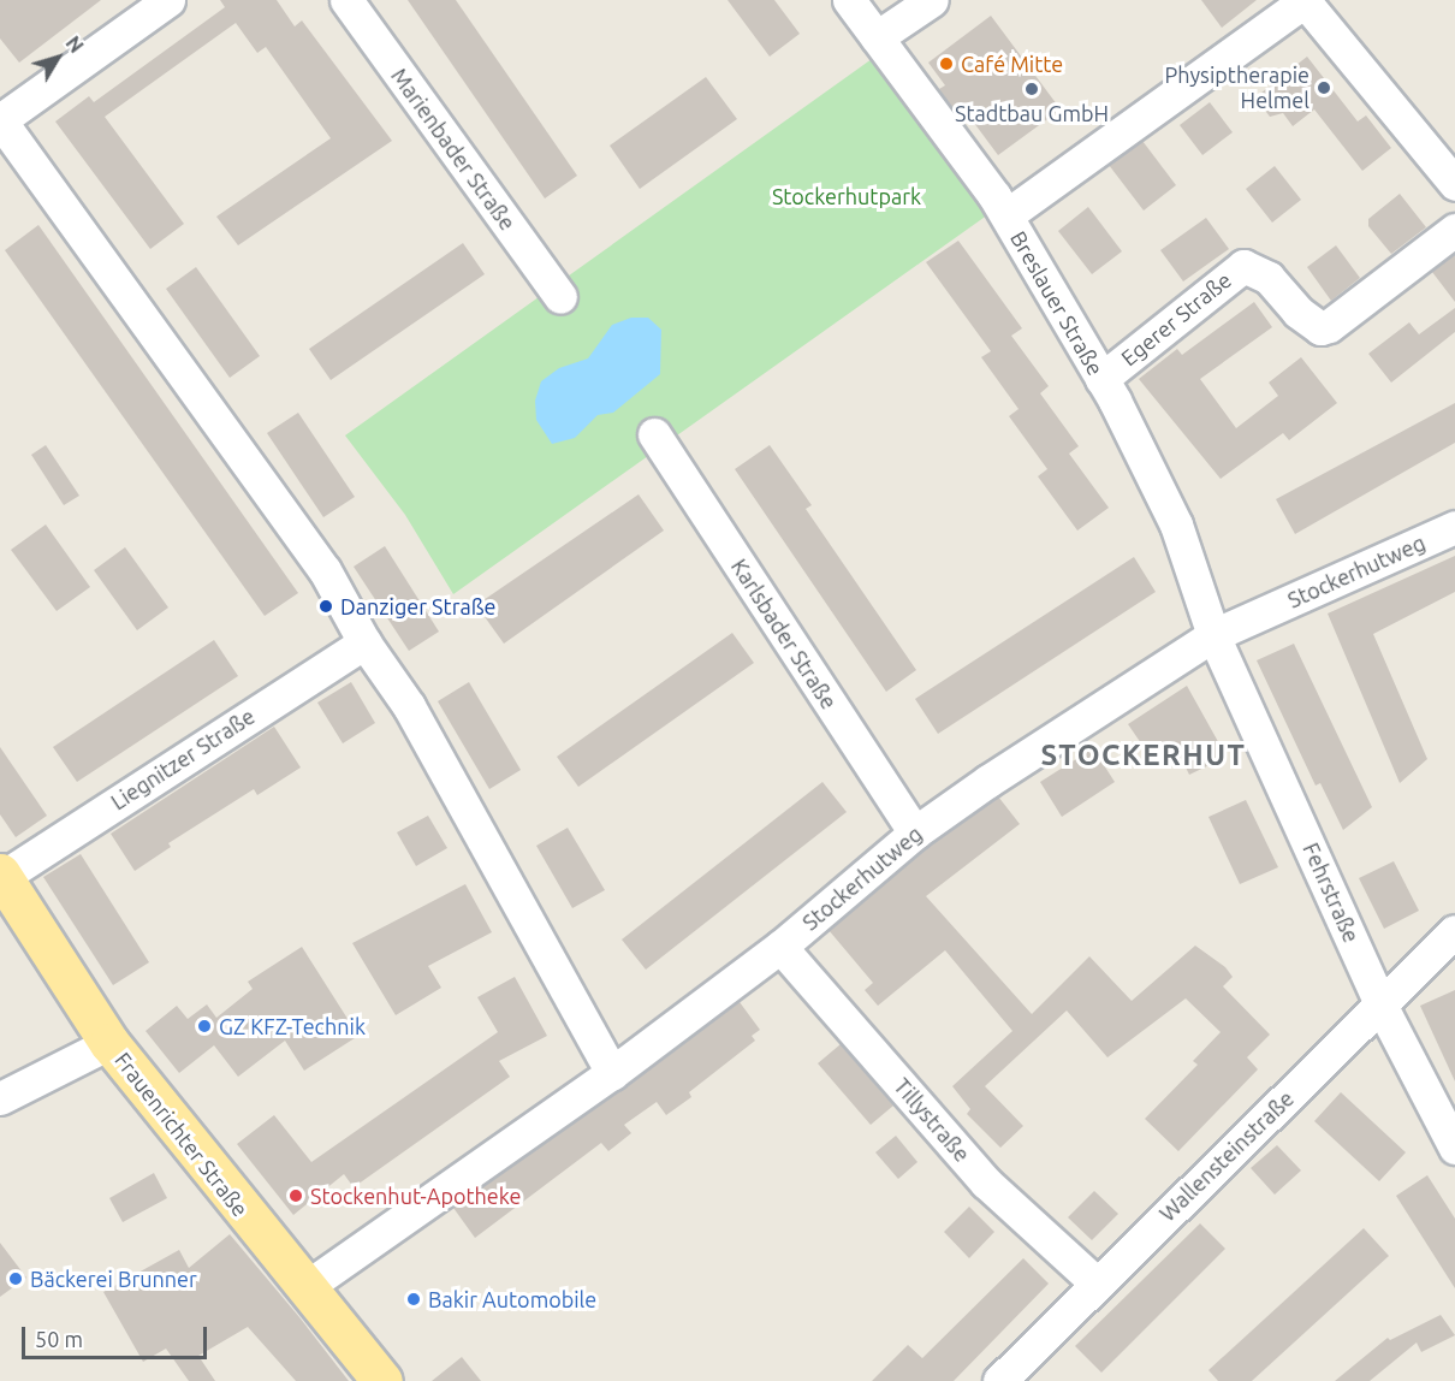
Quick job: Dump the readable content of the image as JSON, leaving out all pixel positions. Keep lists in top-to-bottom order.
{
  "streets": {
    "main road": ["Frauenrichter Straße"],
    "street": [
      "Marienbader Straße",
      "Breslauer Straße",
      "Egerer Straße",
      "Stockerhutweg",
      "Karlsbader Straße",
      "Liegnitzer Straße",
      "Fehrstraße",
      "Tillystraße",
      "Wallensteinstraße"
    ]
  },
  "crossings": [
    ["Breslauer Straße", "Egerer Straße"],
    ["Breslauer Straße", "Stockerhutweg"],
    ["Breslauer Straße", "Fehrstraße"],
    ["Stockerhutweg", "Karlsbader Straße"],
    ["Stockerhutweg", "Fehrstraße"],
    ["Stockerhutweg", "Tillystraße"],
    ["Stockerhutweg", "Frauenrichter Straße"],
    ["Liegnitzer Straße", "Frauenrichter Straße"],
    ["Fehrstraße", "Wallensteinstraße"],
    ["Tillystraße", "Wallensteinstraße"]
  ],
  "districts": ["STOCKERHUT"],
  "parks": ["Stockerhutpark"],
  "places": [
    "Café Mitte",
    "Physiptherapie Helmel",
    "Stadtbau GmbH",
    "Danziger Straße",
    "GZ KFZ-Technik",
    "Stockenhut-Apotheke",
    "Bäckerei Brunner",
    "Bakir Automobile"
  ],
  "scale_bar": "50 m",
  "north": "top right"
}
